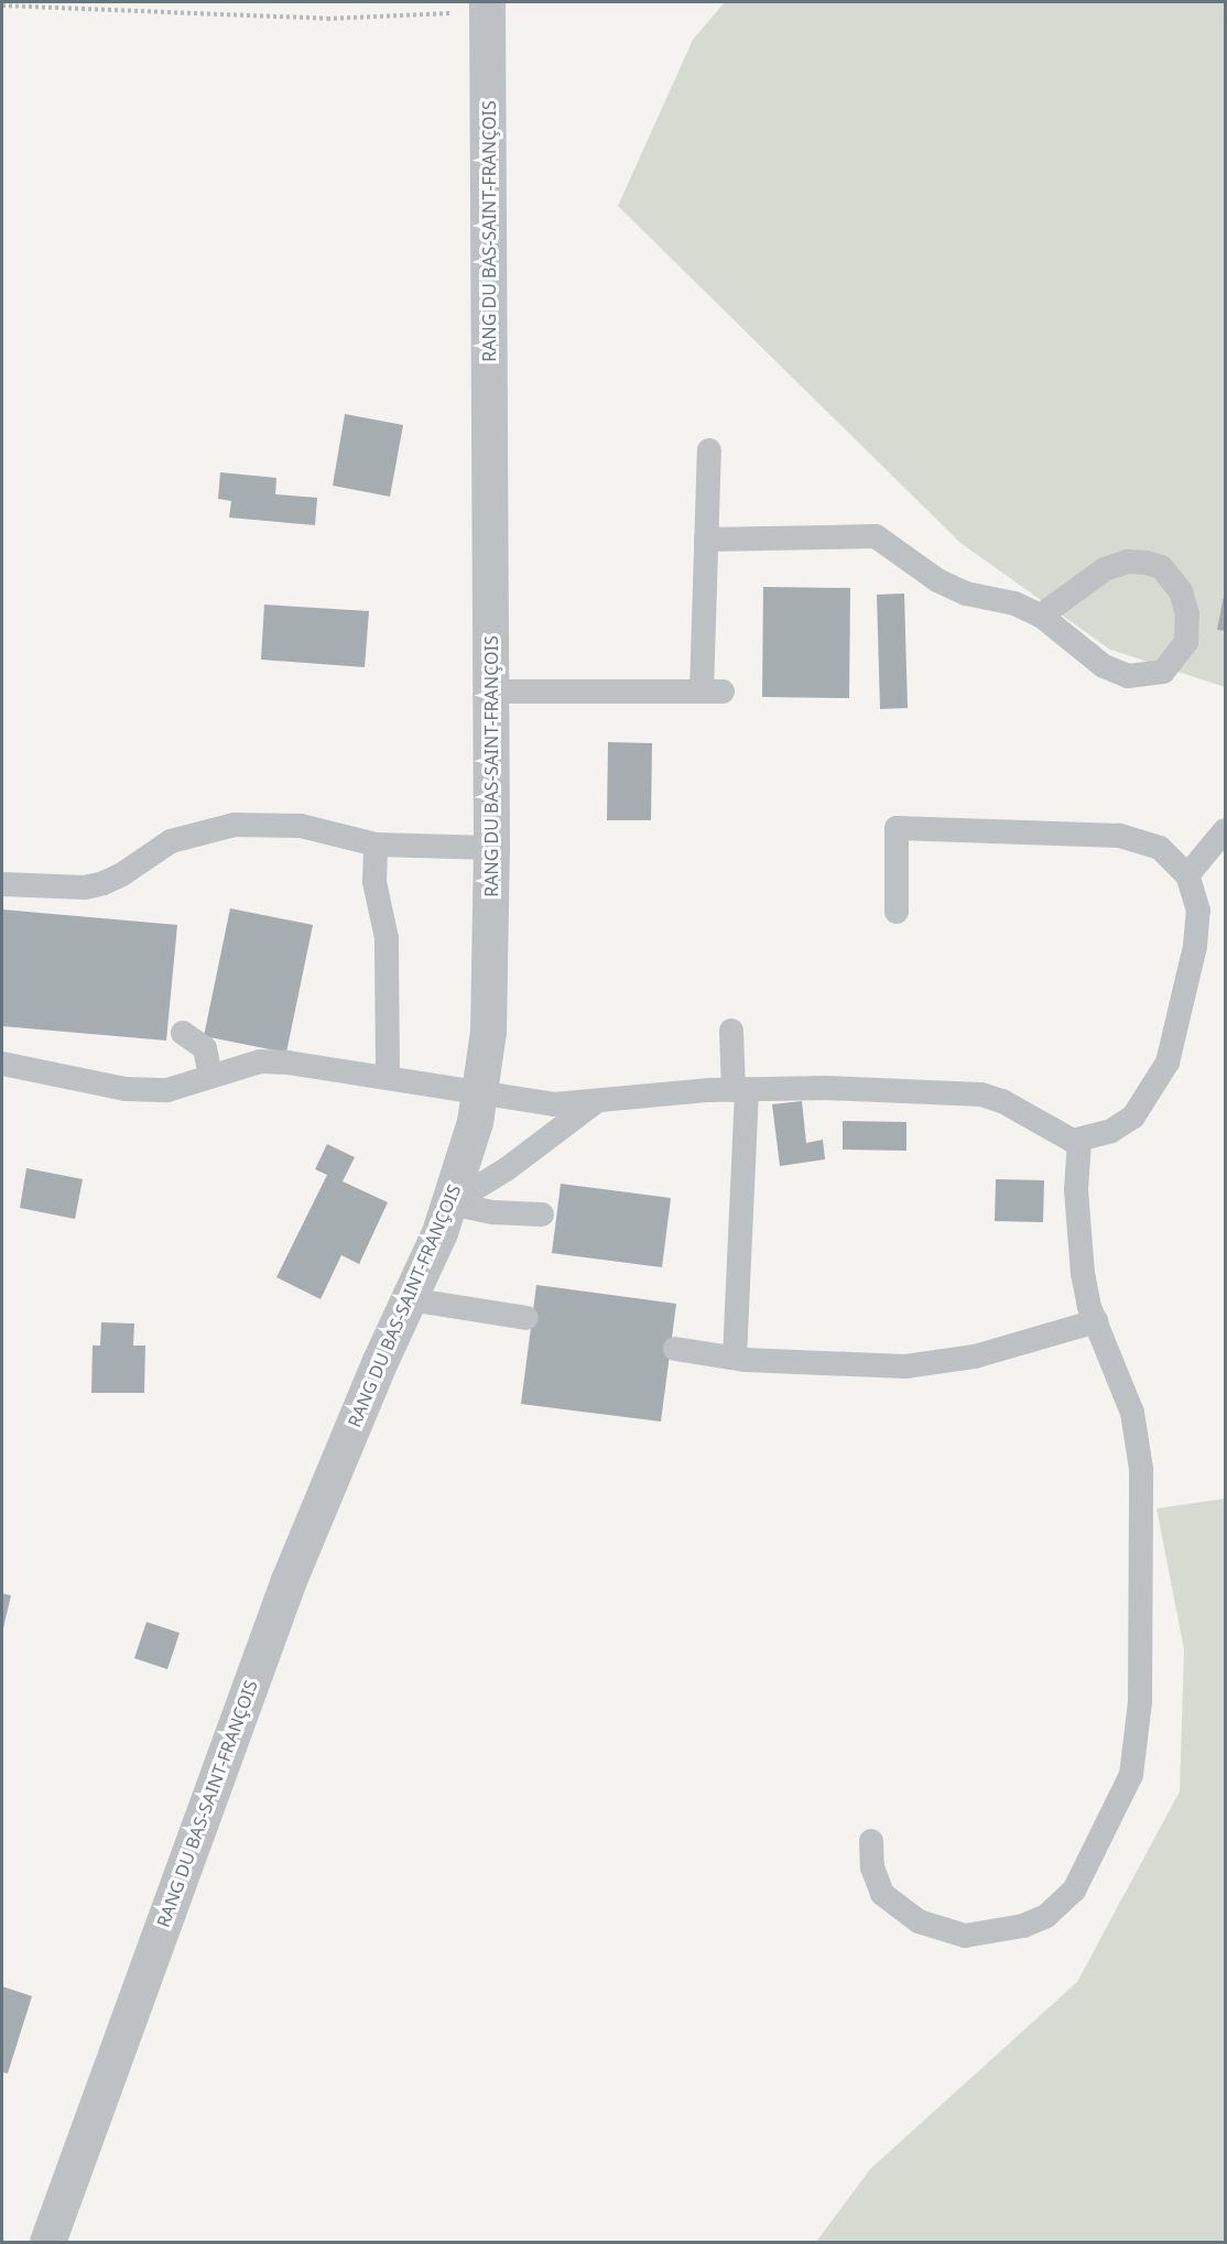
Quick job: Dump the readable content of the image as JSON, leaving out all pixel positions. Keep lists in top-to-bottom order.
{
  "streets": {
    "street": ["RANG DU BAS-SAINT-FRANÇOIS"]
  }
}
